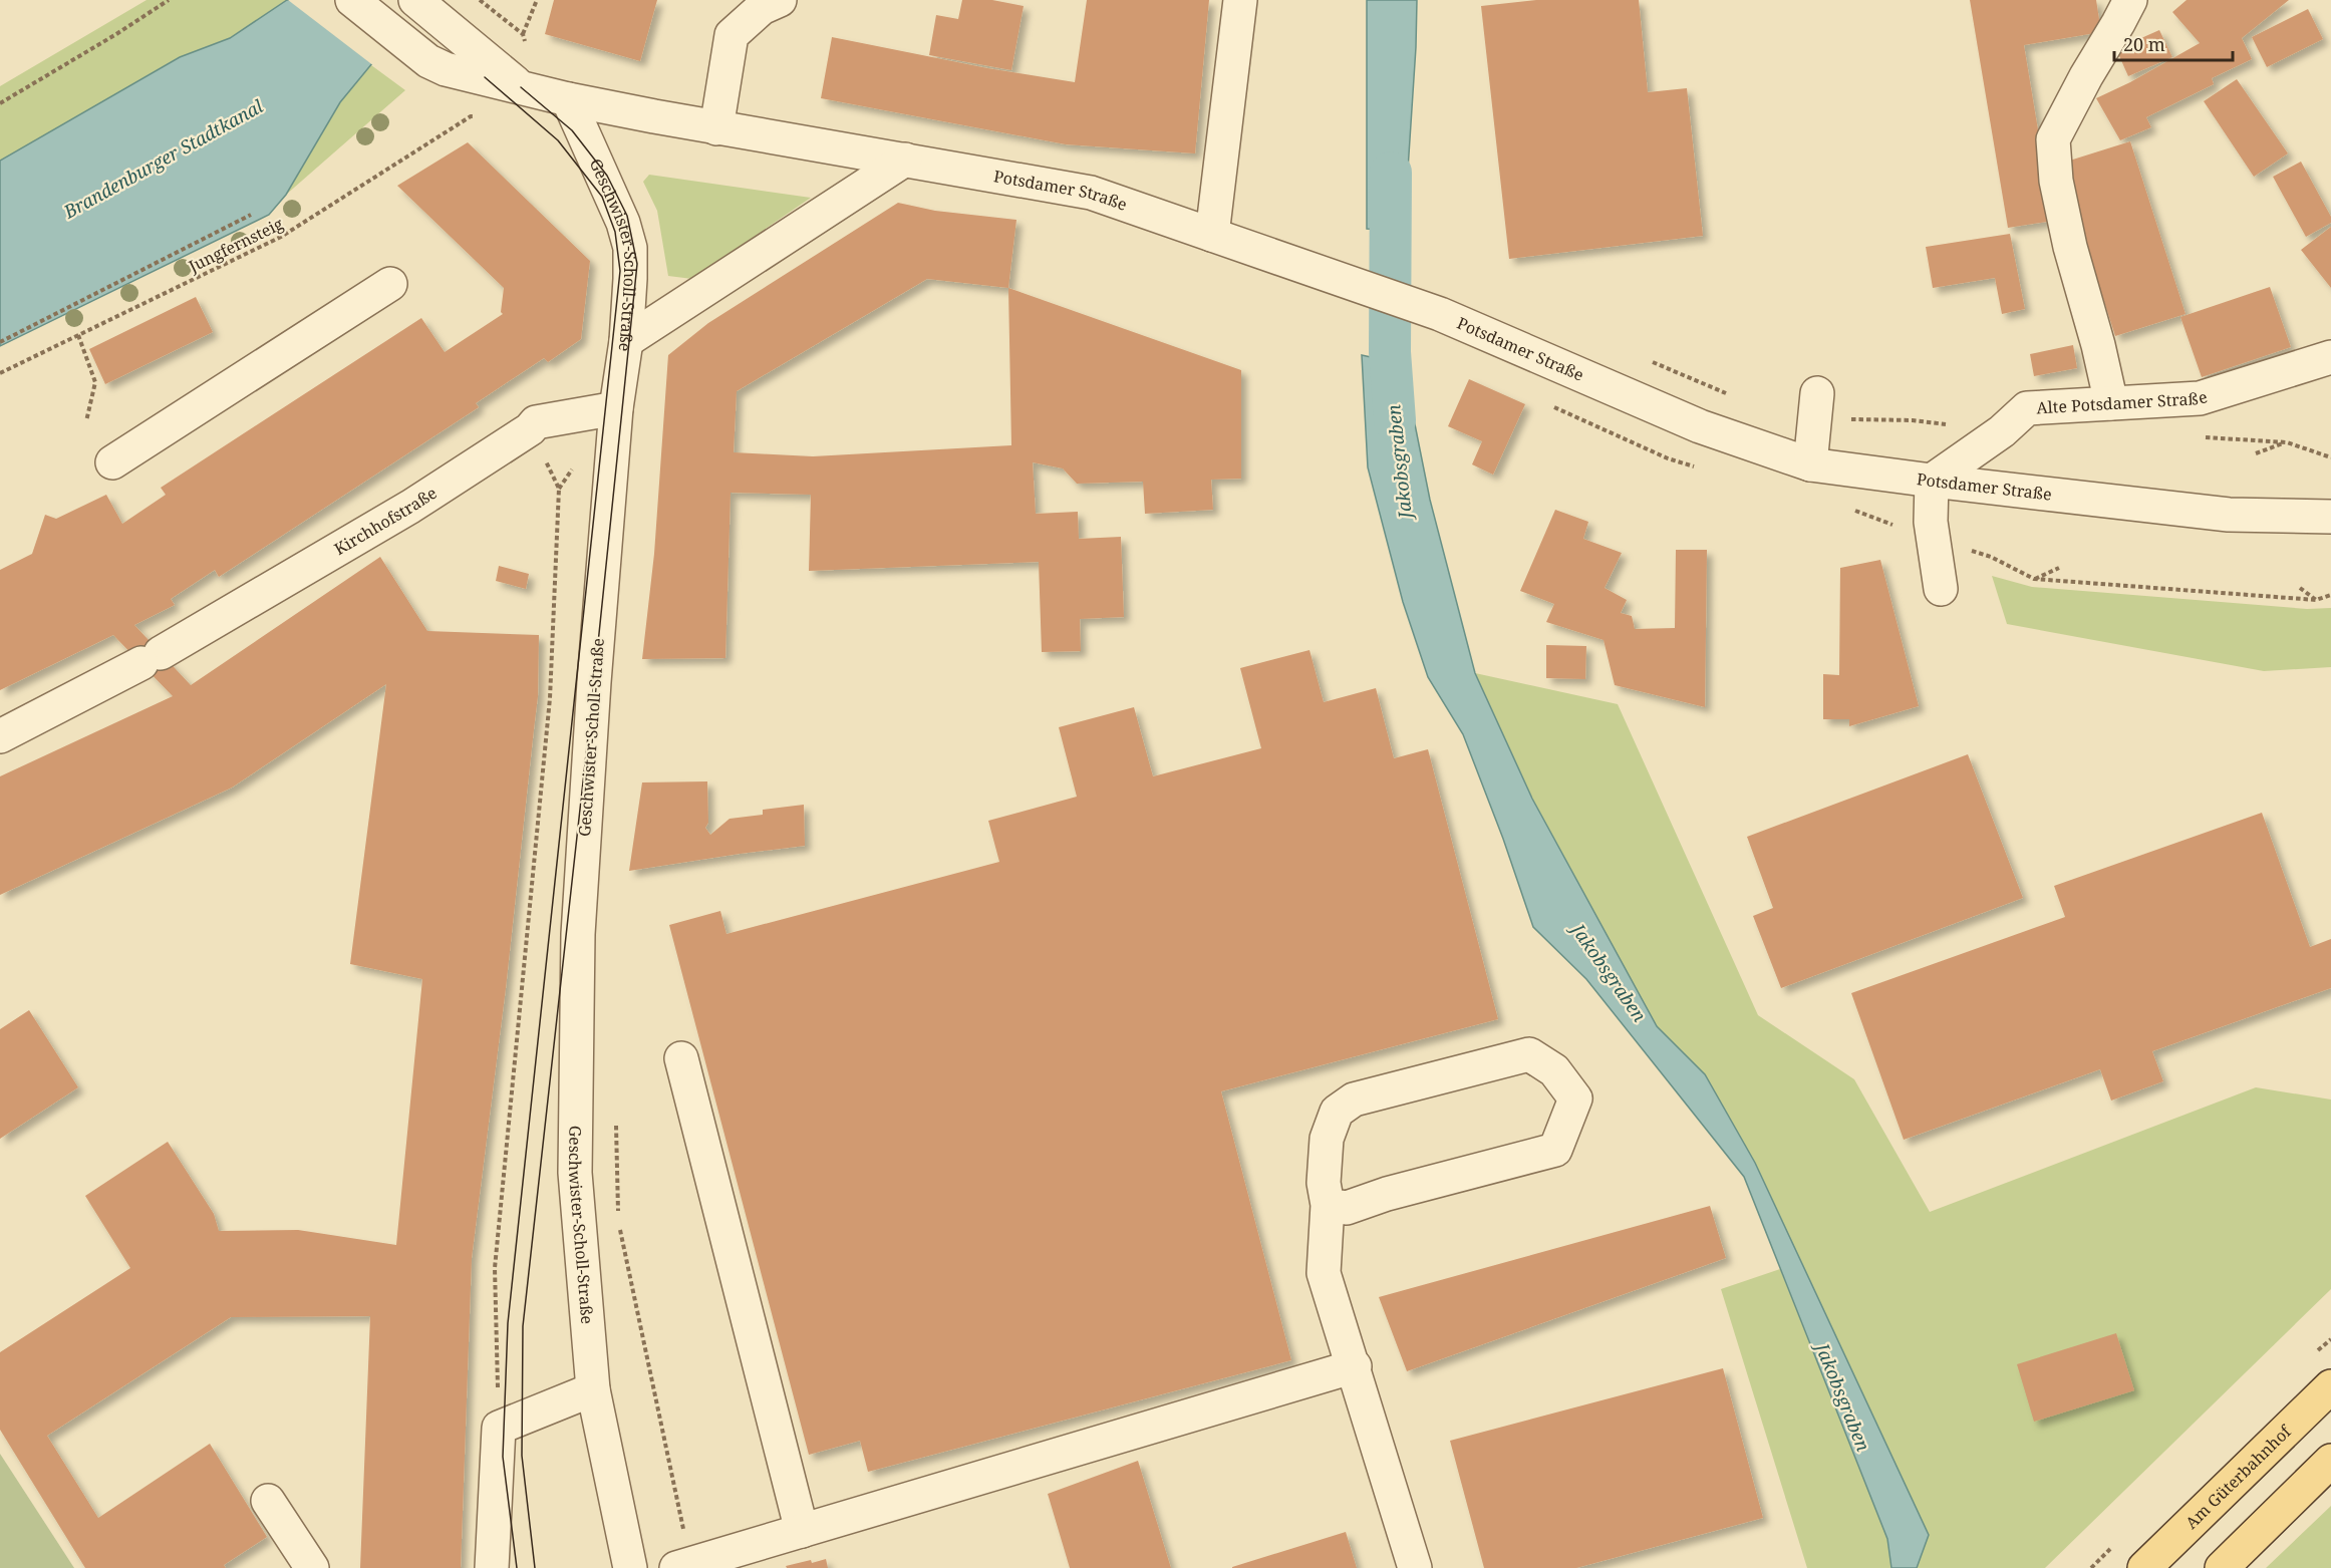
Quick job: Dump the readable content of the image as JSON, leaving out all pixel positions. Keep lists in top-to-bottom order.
{
  "streets": {
    "main road": ["Am Güterbahnhof"],
    "street": [
      "Potsdamer Straße",
      "Geschwister-Scholl-Straße",
      "Alte Potsdamer Straße",
      "Kirchhofstraße"
    ],
    "path": ["Jungfernsteig"]
  },
  "crossings": [
    ["Potsdamer Straße", "Geschwister-Scholl-Straße"],
    ["Potsdamer Straße", "Alte Potsdamer Straße"],
    ["Geschwister-Scholl-Straße", "Kirchhofstraße"]
  ],
  "water": ["Brandenburger Stadtkanal", "Jakobsgraben"],
  "scale_bar": "20 m"
}
